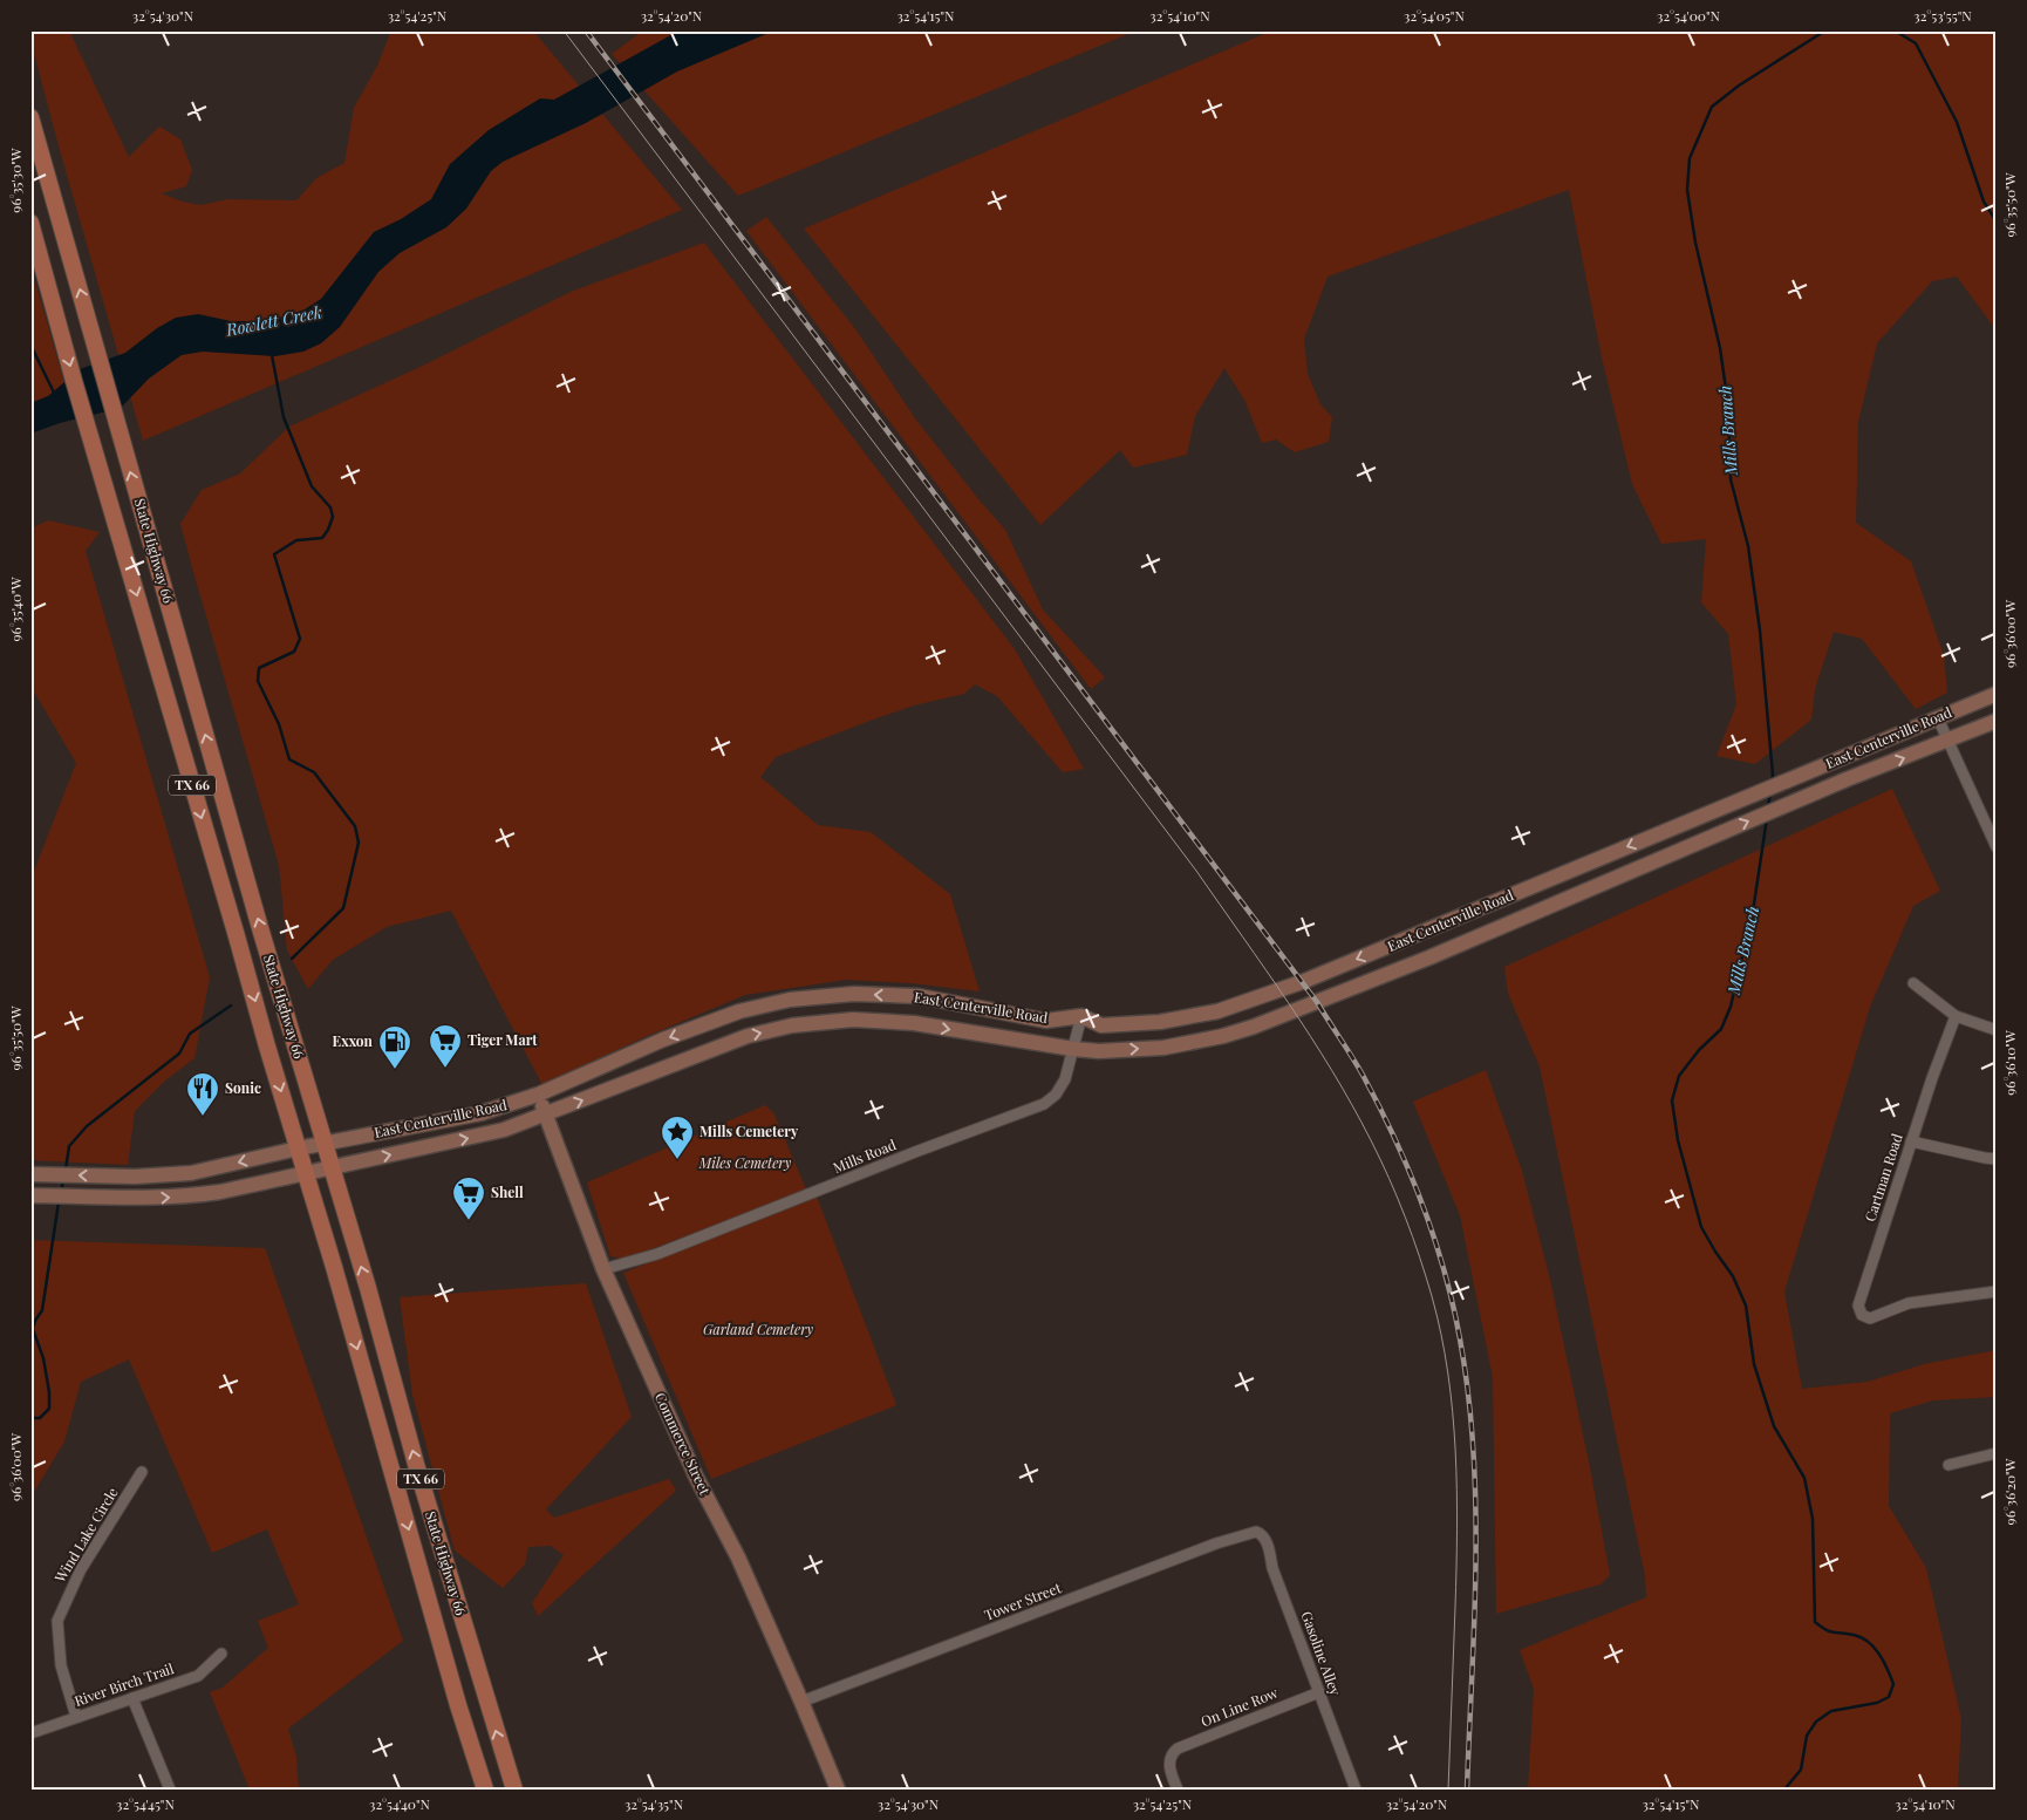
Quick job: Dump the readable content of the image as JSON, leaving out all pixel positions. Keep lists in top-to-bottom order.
{
  "streets": {
    "main road": [
      "State Highway 66",
      "East Centerville Road",
      "TX 66",
      "Commerce Street"
    ],
    "street": [
      "Mills Road",
      "Cartman Road",
      "Wind Lake Circle",
      "Tower Street",
      "Gasoline Alley",
      "River Birch Trail",
      "On Line Row"
    ]
  },
  "crossings": [
    ["State Highway 66", "East Centerville Road"],
    ["East Centerville Road", "Mills Road"],
    ["East Centerville Road", "Commerce Street"],
    ["Mills Road", "Commerce Street"],
    ["Commerce Street", "Tower Street"],
    ["Wind Lake Circle", "River Birch Trail"],
    ["Tower Street", "Gasoline Alley"],
    ["Gasoline Alley", "On Line Row"]
  ],
  "water": ["Rowlett Creek", "Mills Branch"],
  "parks": ["Miles Cemetery", "Garland Cemetery"],
  "places": {
    "supermarket": ["Tiger Mart", "Shell"],
    "fuel station": ["Exxon"],
    "restaurant": ["Sonic"],
    "place": ["Mills Cemetery"]
  },
  "coordinates": [
    "32°54'30\"N",
    "32°54'25\"N",
    "32°54'20\"N",
    "32°54'15\"N",
    "32°54'10\"N",
    "32°54'05\"N",
    "32°54'00\"N",
    "32°53'55\"N",
    "96°35'30\"W",
    "96°35'50\"W",
    "96°35'40\"W",
    "96°36'00\"W",
    "96°36'10\"W",
    "96°36'20\"W",
    "32°54'45\"N",
    "32°54'40\"N",
    "32°54'35\"N"
  ]
}
